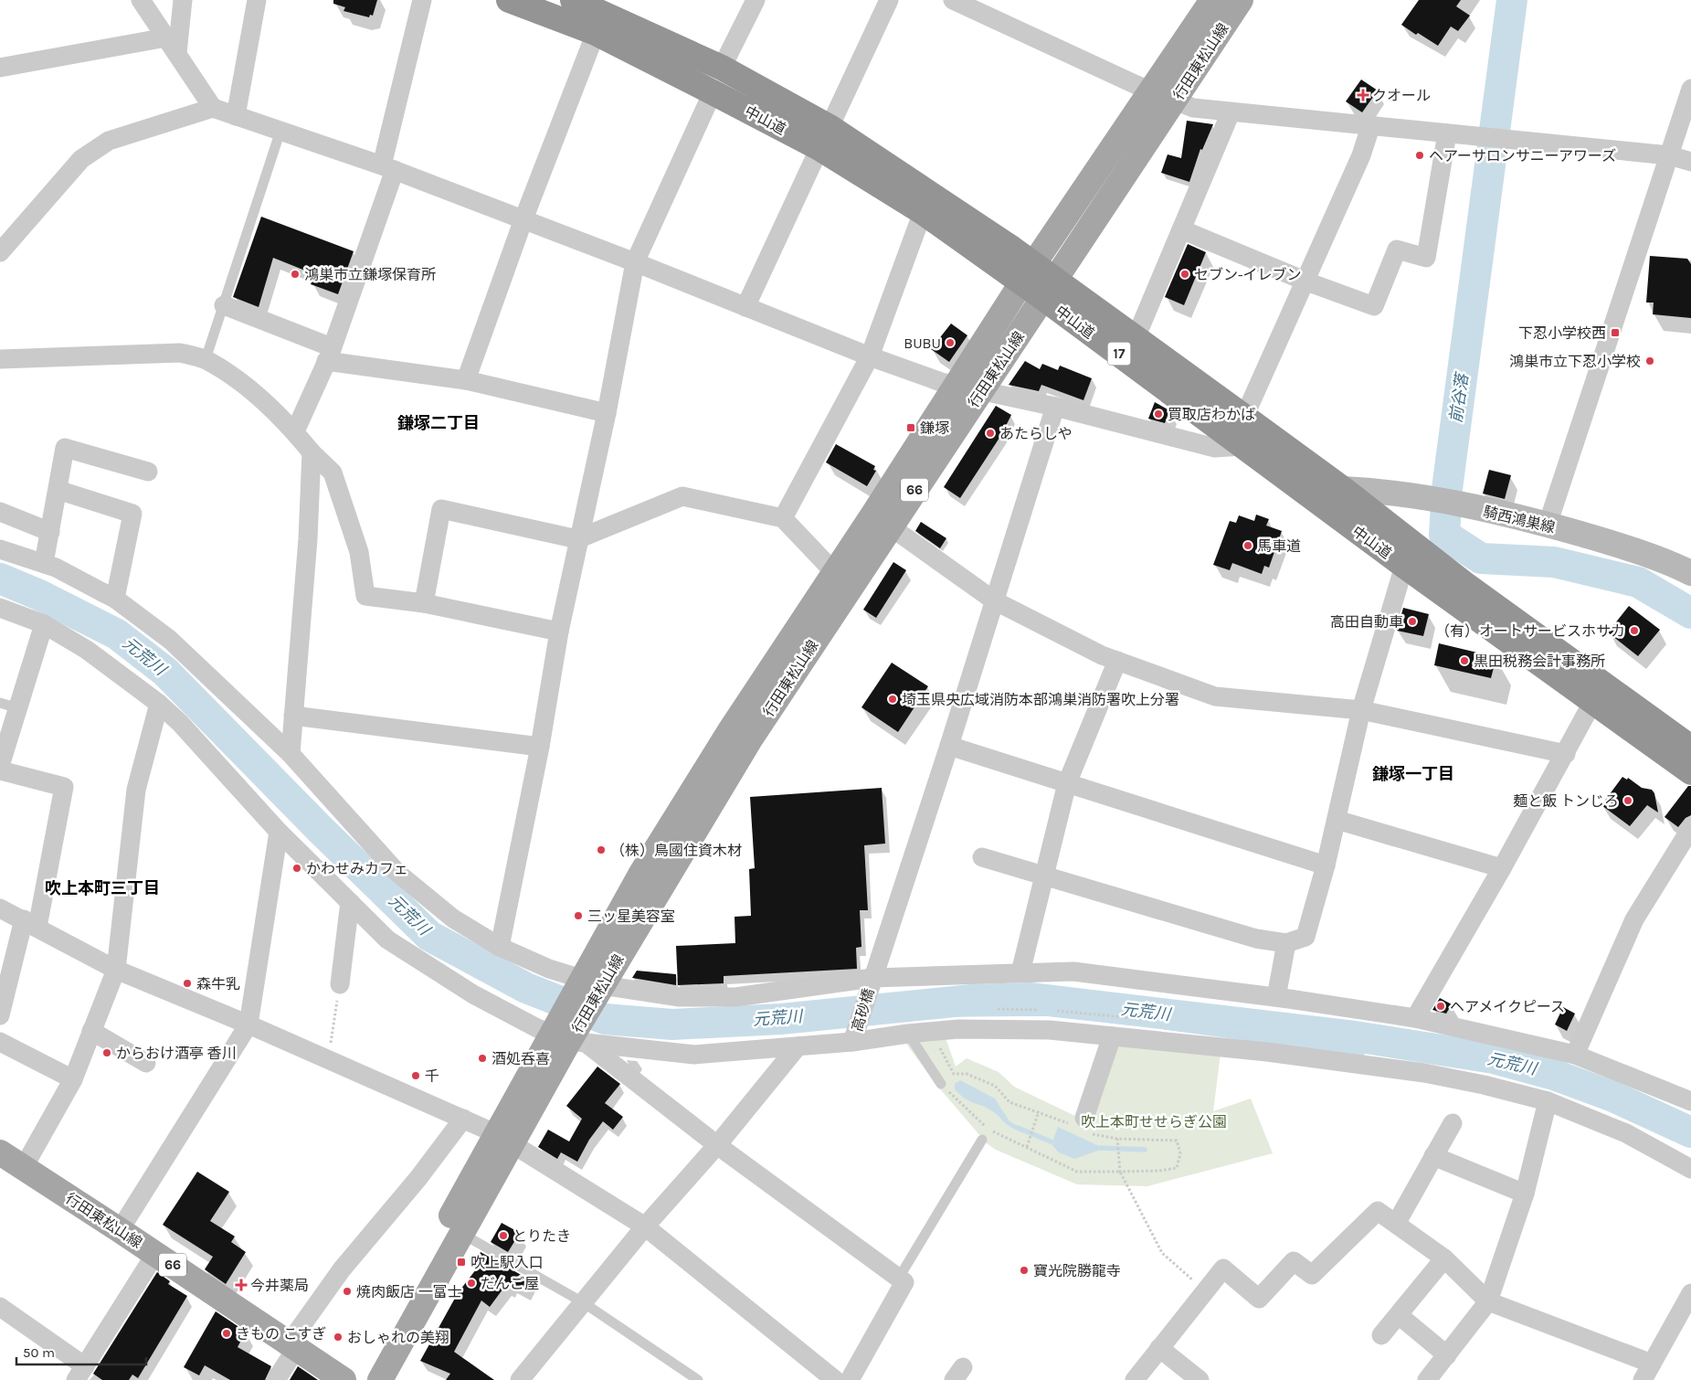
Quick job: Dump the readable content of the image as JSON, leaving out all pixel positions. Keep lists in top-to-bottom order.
{
  "streets": {
    "highway": ["中山道", "17"],
    "main road": ["行田東松山線", "66", "騎西鴻巣線"],
    "street": ["高砂橋"]
  },
  "crossings": [
    ["行田東松山線", "中山道"],
    ["中山道", "騎西鴻巣線"]
  ],
  "districts": ["鎌塚二丁目", "鎌塚一丁目", "吹上本町三丁目"],
  "water": ["前谷落", "元荒川"],
  "parks": ["吹上本町せせらぎ公園"],
  "places": {
    "health": ["クオール", "今井薬局"],
    "other": [
      "ヘアーサロンサニーアワーズ",
      "鴻巣市立鎌塚保育所",
      "セブン-イレブン",
      "BUBU",
      "鴻巣市立下忍小学校",
      "買取店わかば",
      "あたらしや",
      "馬車道",
      "高田自動車",
      "（有）オートサービスホサカ",
      "黒田税務会計事務所",
      "埼玉県央広域消防本部鴻巣消防署吹上分署",
      "麺と飯 トンじろ",
      "（株）鳥國住資木材",
      "かわせみカフェ",
      "三ッ星美容室",
      "森牛乳",
      "ヘアメイクピース",
      "からおけ酒亭 香川",
      "酒処呑喜",
      "千",
      "とりたき",
      "寶光院勝龍寺",
      "だんご屋",
      "焼肉飯店 一富士",
      "きもの こすぎ",
      "おしゃれの美翔"
    ],
    "transit": ["下忍小学校西", "鎌塚", "吹上駅入口"]
  },
  "scale_bar": "50 m"
}
